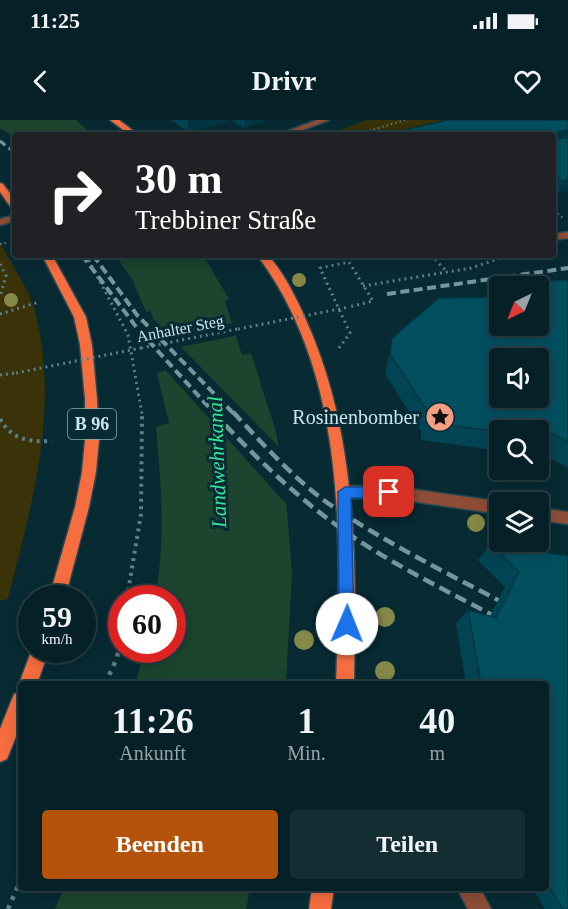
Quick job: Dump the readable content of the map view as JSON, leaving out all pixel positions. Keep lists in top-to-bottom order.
{
  "streets": {
    "main road": ["B 96"],
    "path": ["Anhalter Steg"]
  },
  "water": ["Landwehrkanal"],
  "places": {
    "place": ["Rosinenbomber"]
  },
  "north": "bottom left",
  "page": {
    "status": "11:25",
    "header": "Drivr",
    "turn": ["30 m", "Trebbiner Straße"],
    "speed": "59 km/h",
    "limit": "60",
    "eta": [
      "11:26",
      "Ankunft",
      "1",
      "Min.",
      "40",
      "m"
    ],
    "buttons": ["Beenden", "Teilen"]
  }
}
